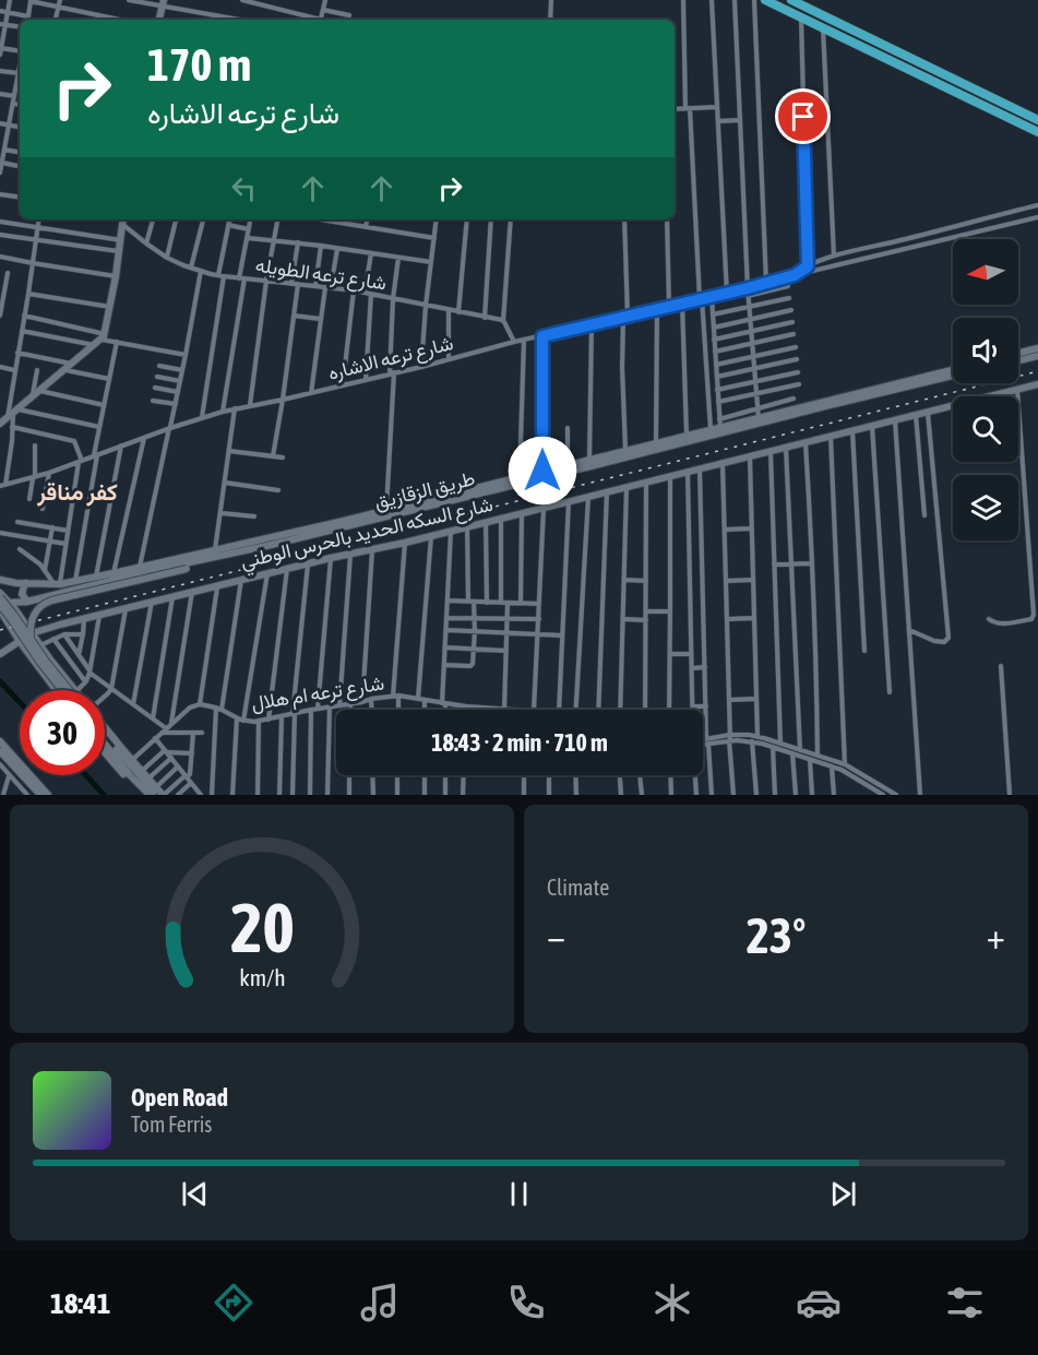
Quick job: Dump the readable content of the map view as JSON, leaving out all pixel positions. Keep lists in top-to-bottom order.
{
  "streets": {
    "main road": ["طريق الزقازيق", "شارع السكه الحديد بالحرس الوطني"],
    "street": ["شارع ترعه الطويله", "شارع ترعه الاشاره", "شارع ترعه ام هلال"]
  },
  "districts": ["كفر مناقر"],
  "north": "left",
  "page": {
    "turn": ["170 m", "شارع ترعه الاشاره"],
    "limit": "30",
    "trip": "18:43 · 2 min · 710 m",
    "tile": "Climate",
    "heat": ["−", "23°", "+"],
    "song": ["Open Road", "Tom Ferris"],
    "tabs": "18:41",
    "gauge": ["20", "km/h"]
  }
}
